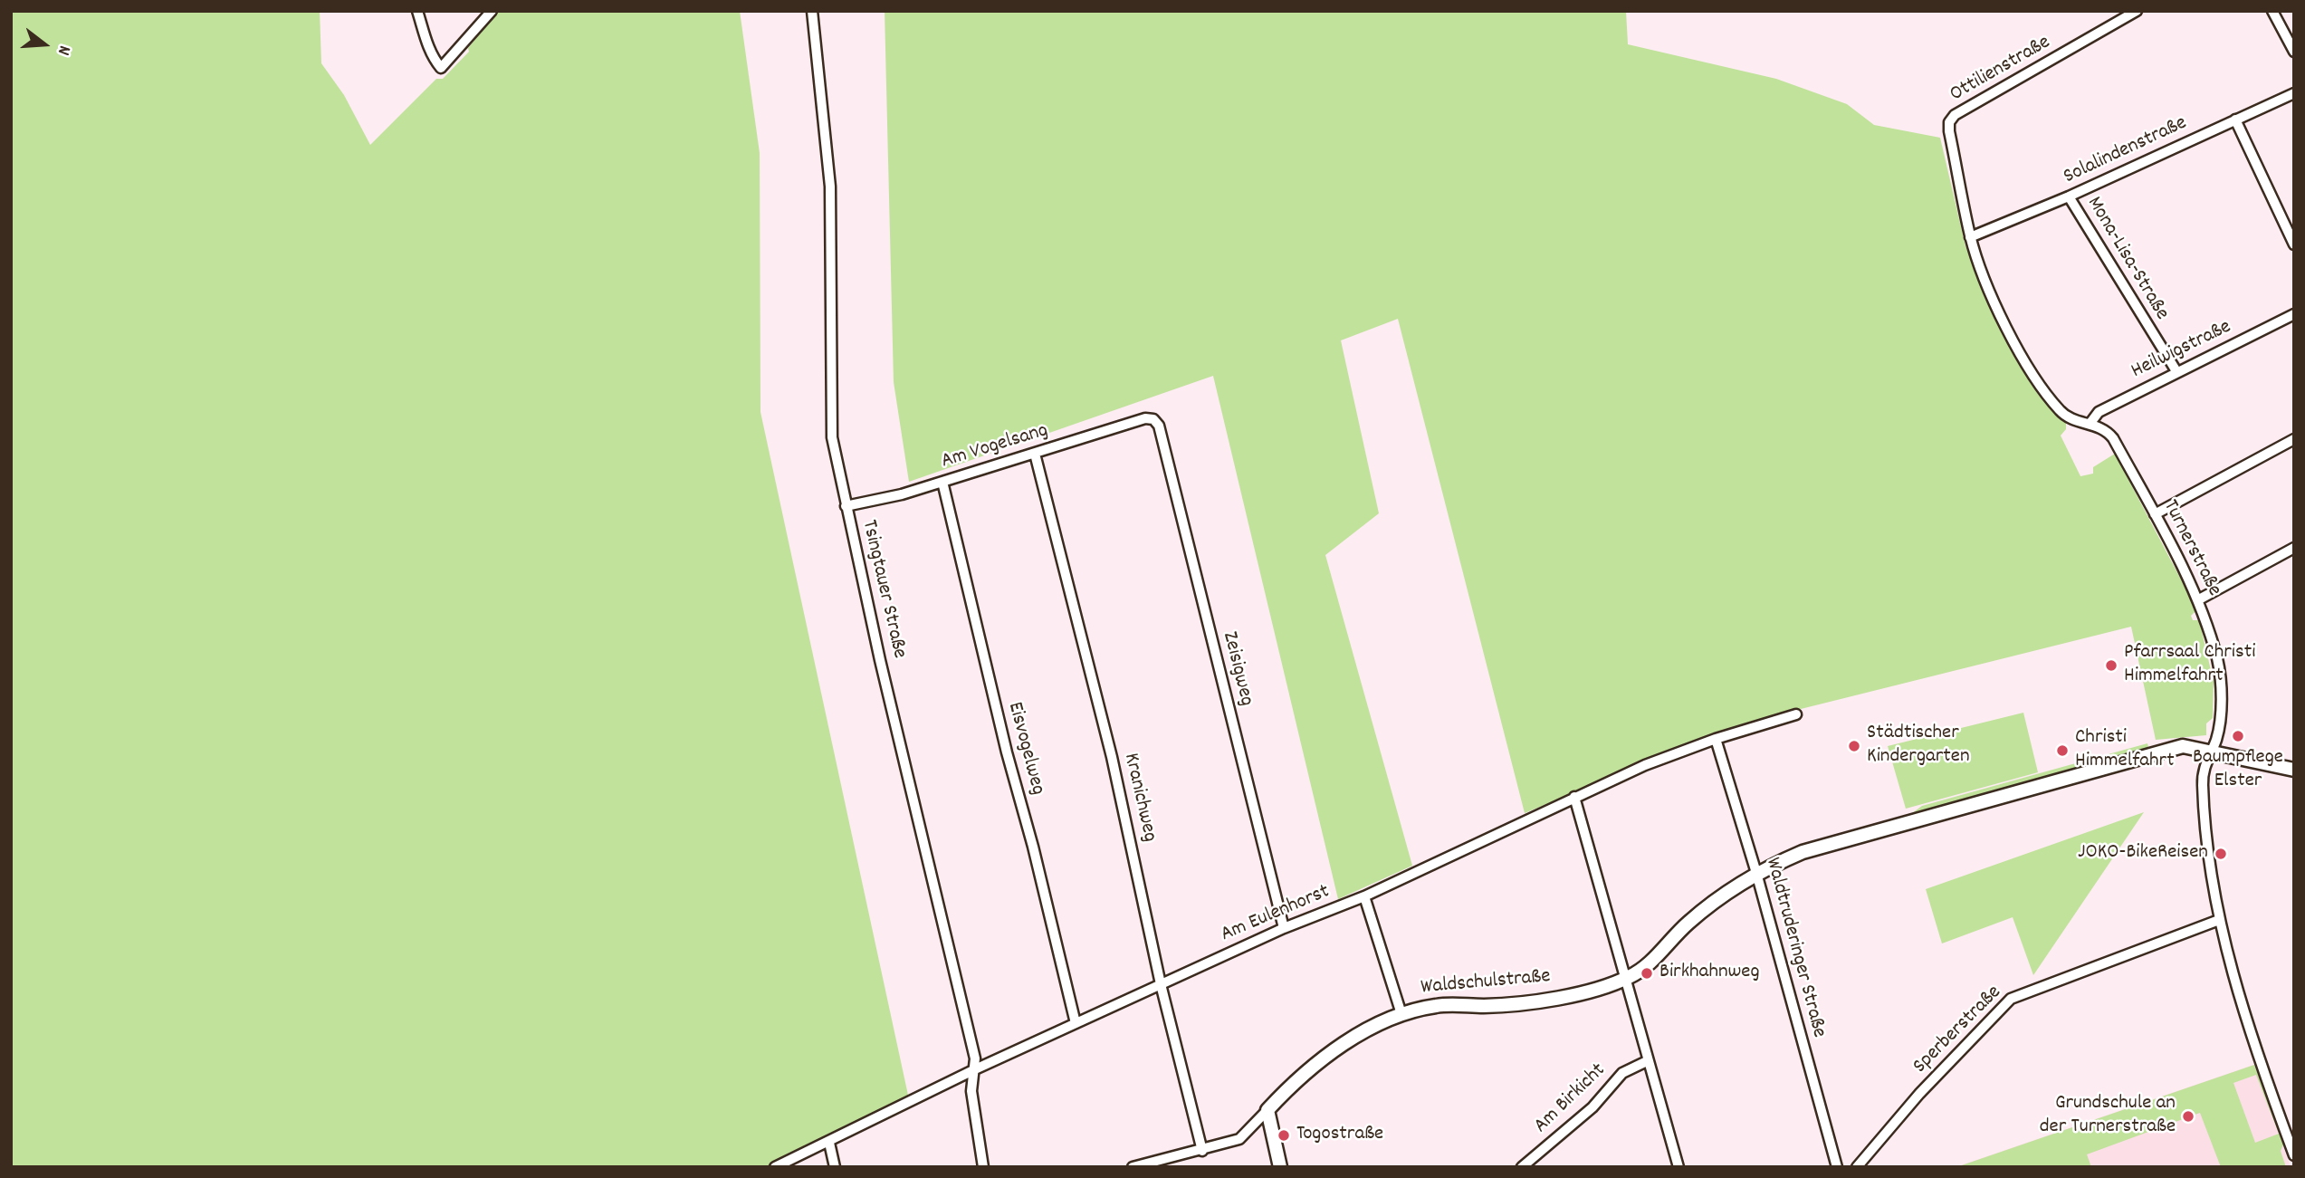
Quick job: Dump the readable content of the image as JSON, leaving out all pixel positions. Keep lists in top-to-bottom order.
{
  "streets": {
    "street": [
      "Ottilienstraße",
      "Solalindenstraße",
      "Mona-Lisa-Straße",
      "Heilwigstraße",
      "Am Vogelsang",
      "Turnerstraße",
      "Tsingtauer Straße",
      "Zeisigweg",
      "Eisvogelweg",
      "Kranichweg",
      "Am Eulenhorst",
      "Waldtruderinger Straße",
      "Waldschulstraße",
      "Sperberstraße",
      "Am Birkicht"
    ]
  },
  "crossings": [
    ["Ottilienstraße", "Turnerstraße"],
    ["Solalindenstraße", "Mona-Lisa-Straße"],
    ["Solalindenstraße", "Turnerstraße"],
    ["Mona-Lisa-Straße", "Heilwigstraße"],
    ["Heilwigstraße", "Turnerstraße"],
    ["Am Vogelsang", "Tsingtauer Straße"],
    ["Am Vogelsang", "Zeisigweg"],
    ["Am Vogelsang", "Eisvogelweg"],
    ["Am Vogelsang", "Kranichweg"],
    ["Turnerstraße", "Waldschulstraße"],
    ["Turnerstraße", "Sperberstraße"],
    ["Tsingtauer Straße", "Am Eulenhorst"],
    ["Zeisigweg", "Am Eulenhorst"],
    ["Eisvogelweg", "Am Eulenhorst"],
    ["Kranichweg", "Am Eulenhorst"],
    ["Kranichweg", "Waldschulstraße"],
    ["Am Eulenhorst", "Waldtruderinger Straße"],
    ["Waldtruderinger Straße", "Waldschulstraße"]
  ],
  "places": [
    "Pfarrsaal Christi Himmelfahrt",
    "Baumpflege Elster",
    "Städtischer Kindergarten",
    "Christi Himmelfahrt",
    "JOKO-BikeReisen",
    "Birkhahnweg",
    "Grundschule an der Turnerstraße",
    "Togostraße"
  ],
  "north": "right"
}
